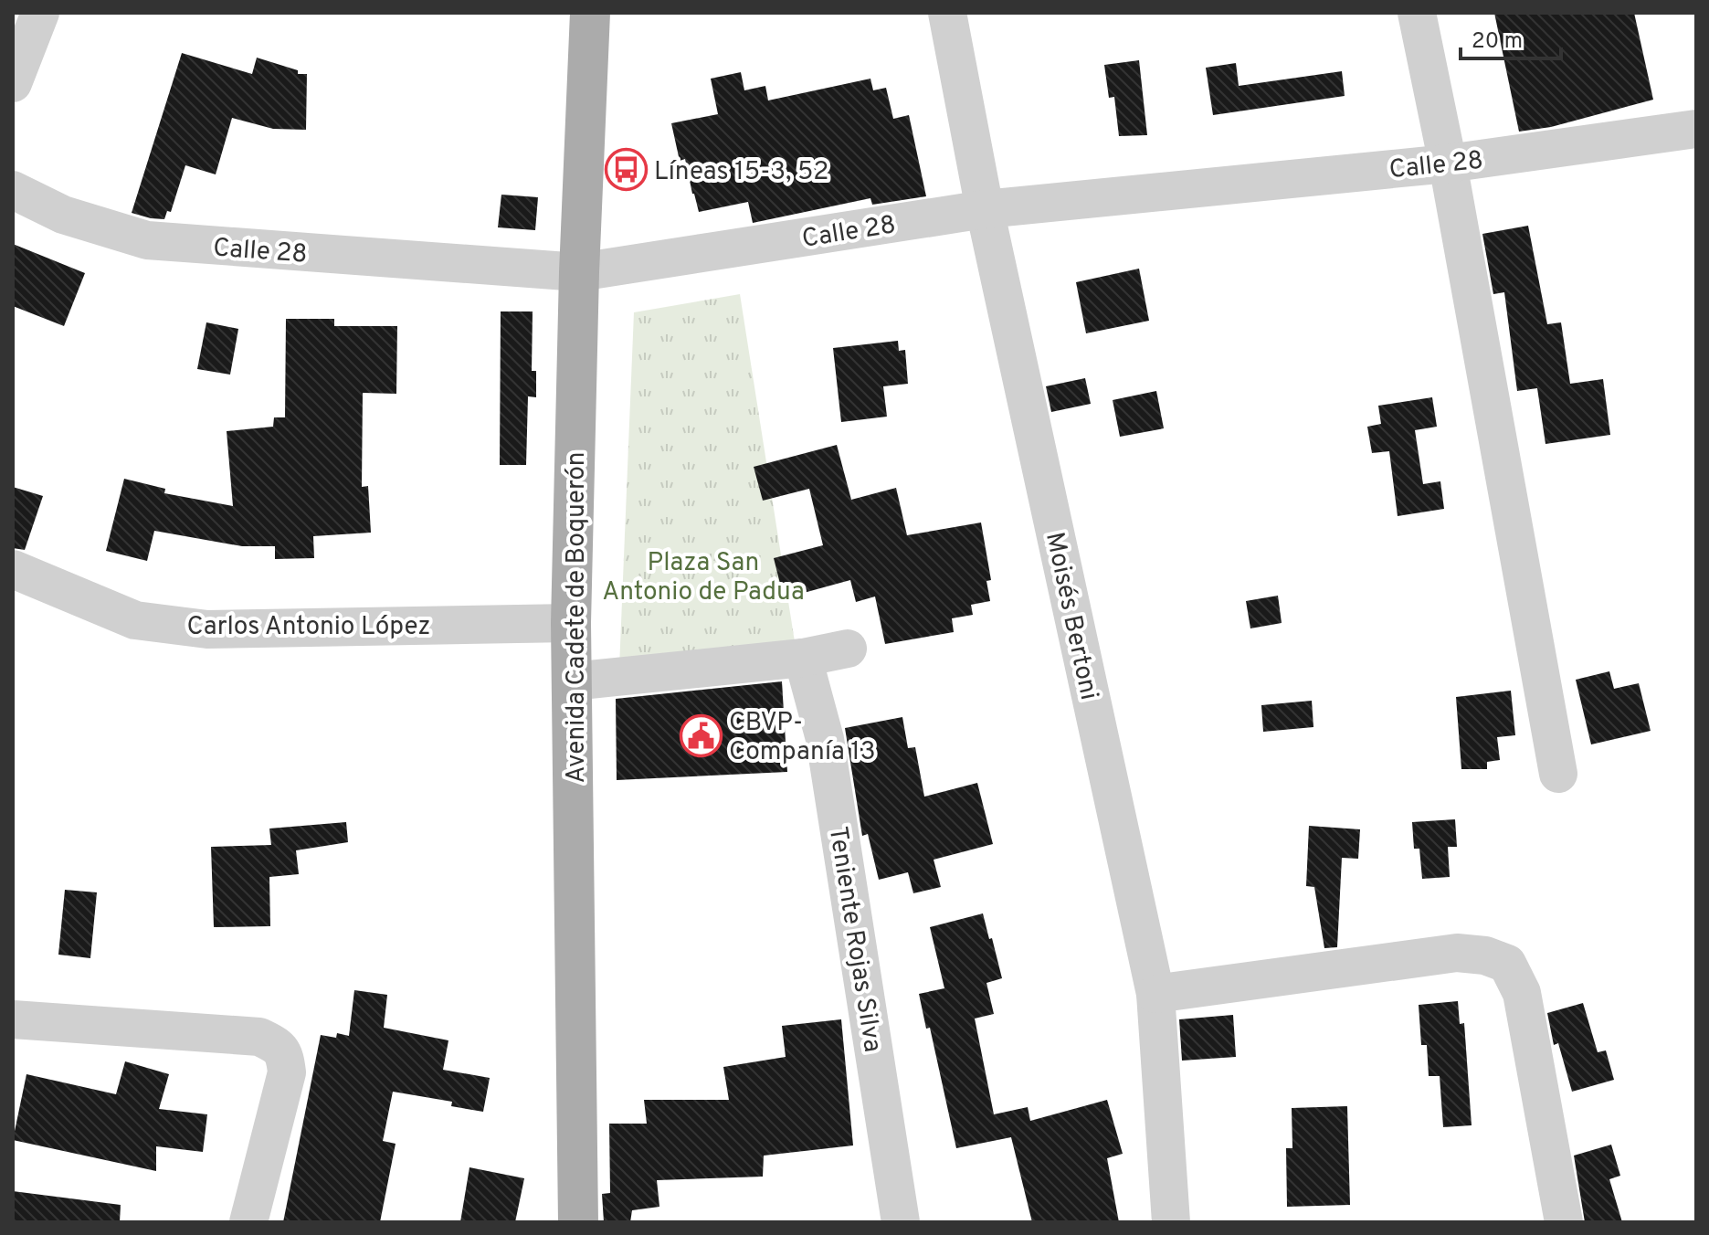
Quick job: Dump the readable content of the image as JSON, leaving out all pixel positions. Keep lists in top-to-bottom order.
{
  "streets": {
    "main road": ["Avenida Cadete de Boquerón"],
    "street": [
      "Calle 28",
      "Moisés Bertoni",
      "Carlos Antonio López",
      "Teniente Rojas Silva"
    ]
  },
  "crossings": [
    ["Calle 28", "Moisés Bertoni"],
    ["Calle 28", "Avenida Cadete de Boquerón"],
    ["Avenida Cadete de Boquerón", "Carlos Antonio López"]
  ],
  "parks": ["Plaza San Antonio de Padua"],
  "places": {
    "bus stop": ["Líneas 15-3, 52"],
    "public building": ["CBVP- Companía 13"]
  },
  "scale_bar": "20 m"
}
